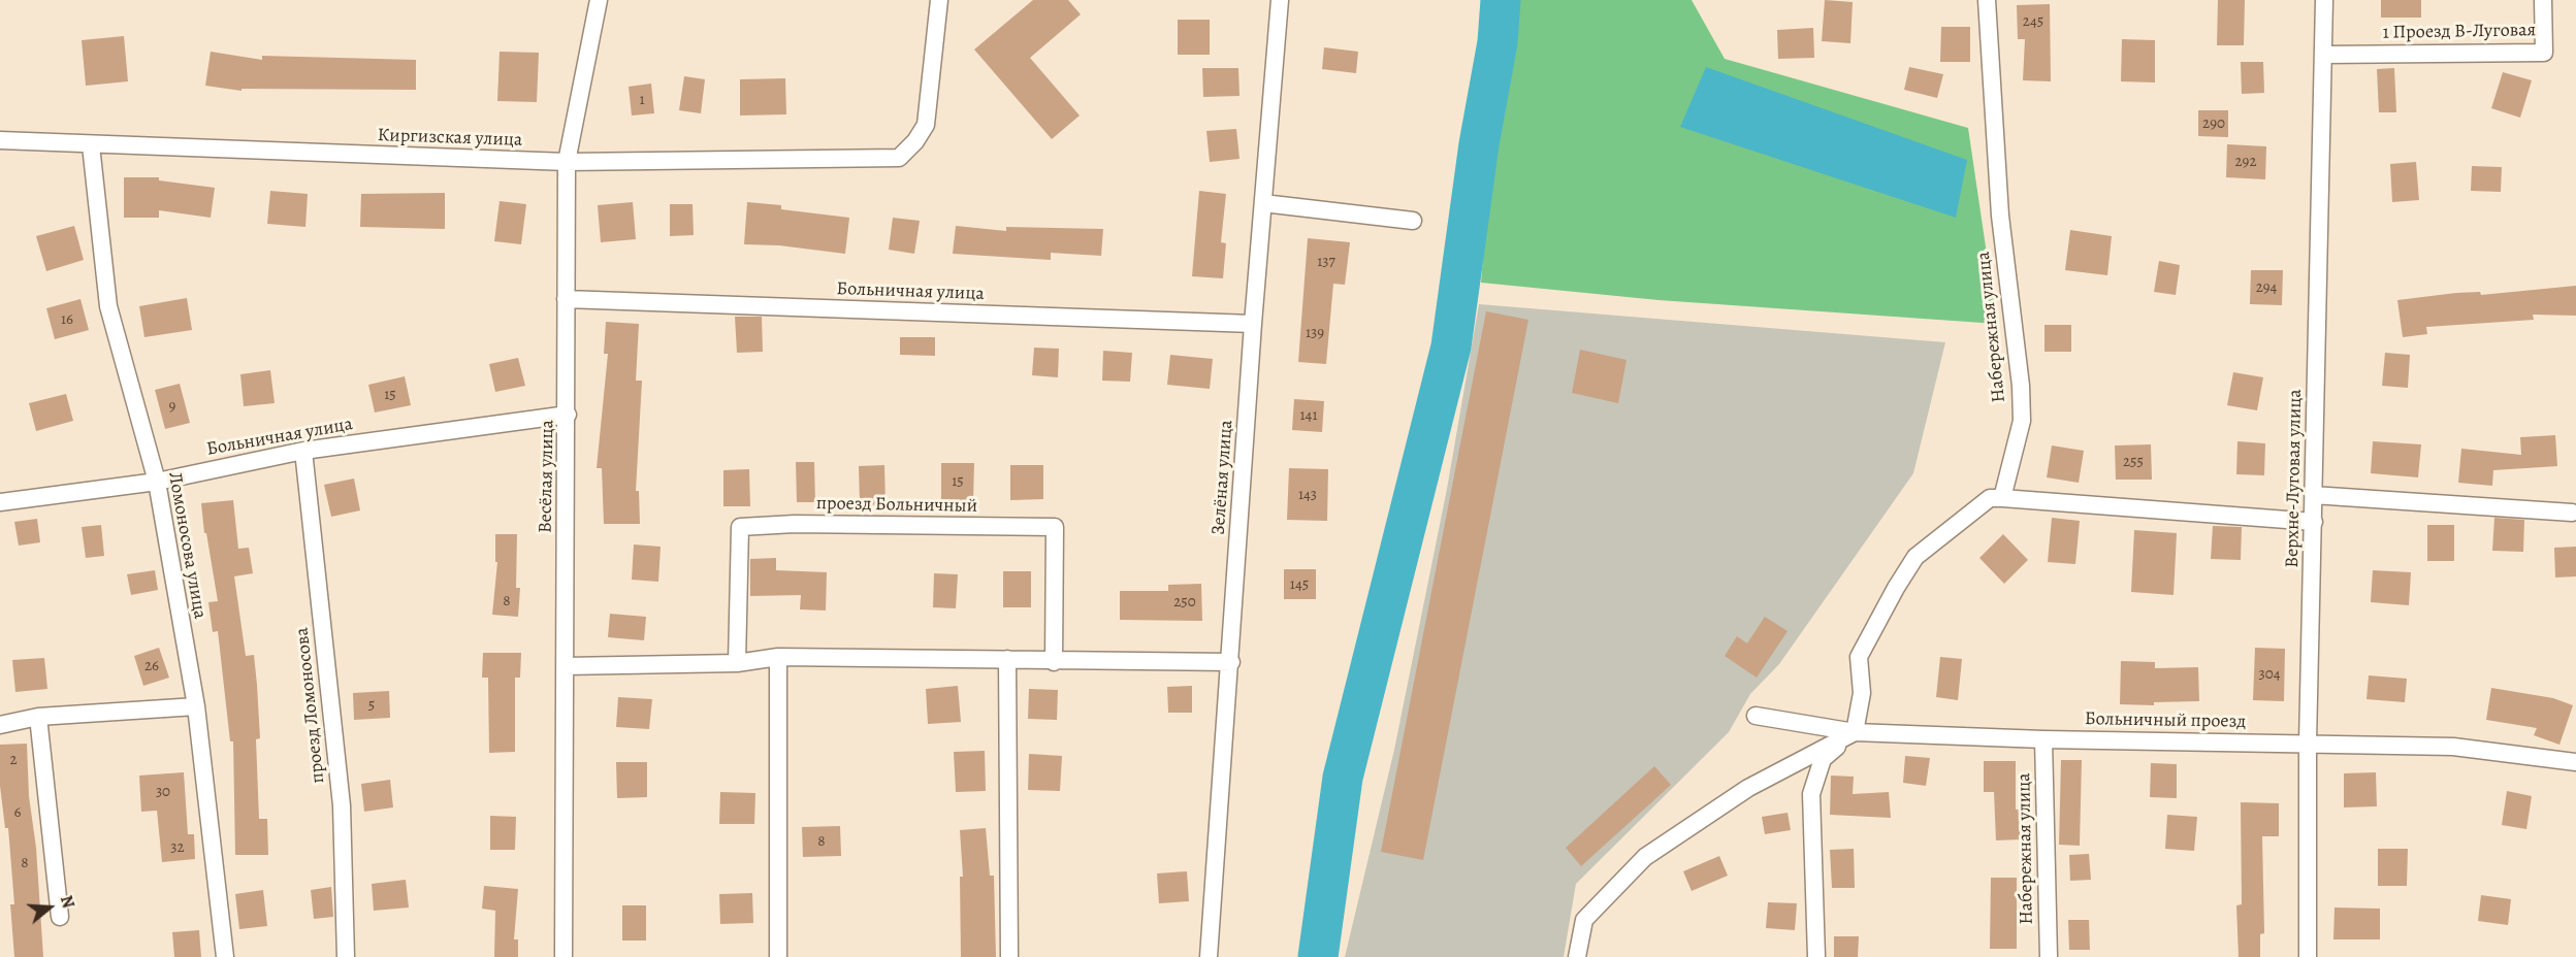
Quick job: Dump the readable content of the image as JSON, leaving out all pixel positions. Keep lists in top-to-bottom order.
{
  "streets": {
    "street": [
      "1 Проезд В-Луговая",
      "Киргизская улица",
      "Больничная улица",
      "Набережная улица",
      "Весёлая улица",
      "Зелёная улица",
      "Верхне-Луговая улица",
      "проезд Больничный",
      "Ломоносова улица",
      "проезд Ломоносова",
      "Больничный проезд"
    ]
  },
  "crossings": [
    ["1 Проезд В-Луговая", "Верхне-Луговая улица"],
    ["Киргизская улица", "Весёлая улица"],
    ["Киргизская улица", "Ломоносова улица"],
    ["Больничная улица", "Весёлая улица"],
    ["Больничная улица", "Зелёная улица"],
    ["Больничная улица", "Ломоносова улица"],
    ["Больничная улица", "проезд Ломоносова"],
    ["Набережная улица", "Больничный проезд"],
    ["Верхне-Луговая улица", "Больничный проезд"]
  ],
  "house_numbers": [
    "245",
    "1",
    "290",
    "292",
    "137",
    "294",
    "16",
    "139",
    "15",
    "9",
    "141",
    "255",
    "15",
    "143",
    "145",
    "8",
    "250",
    "26",
    "304",
    "5",
    "2",
    "30",
    "6",
    "8",
    "32",
    "8"
  ],
  "north": "right"
}
